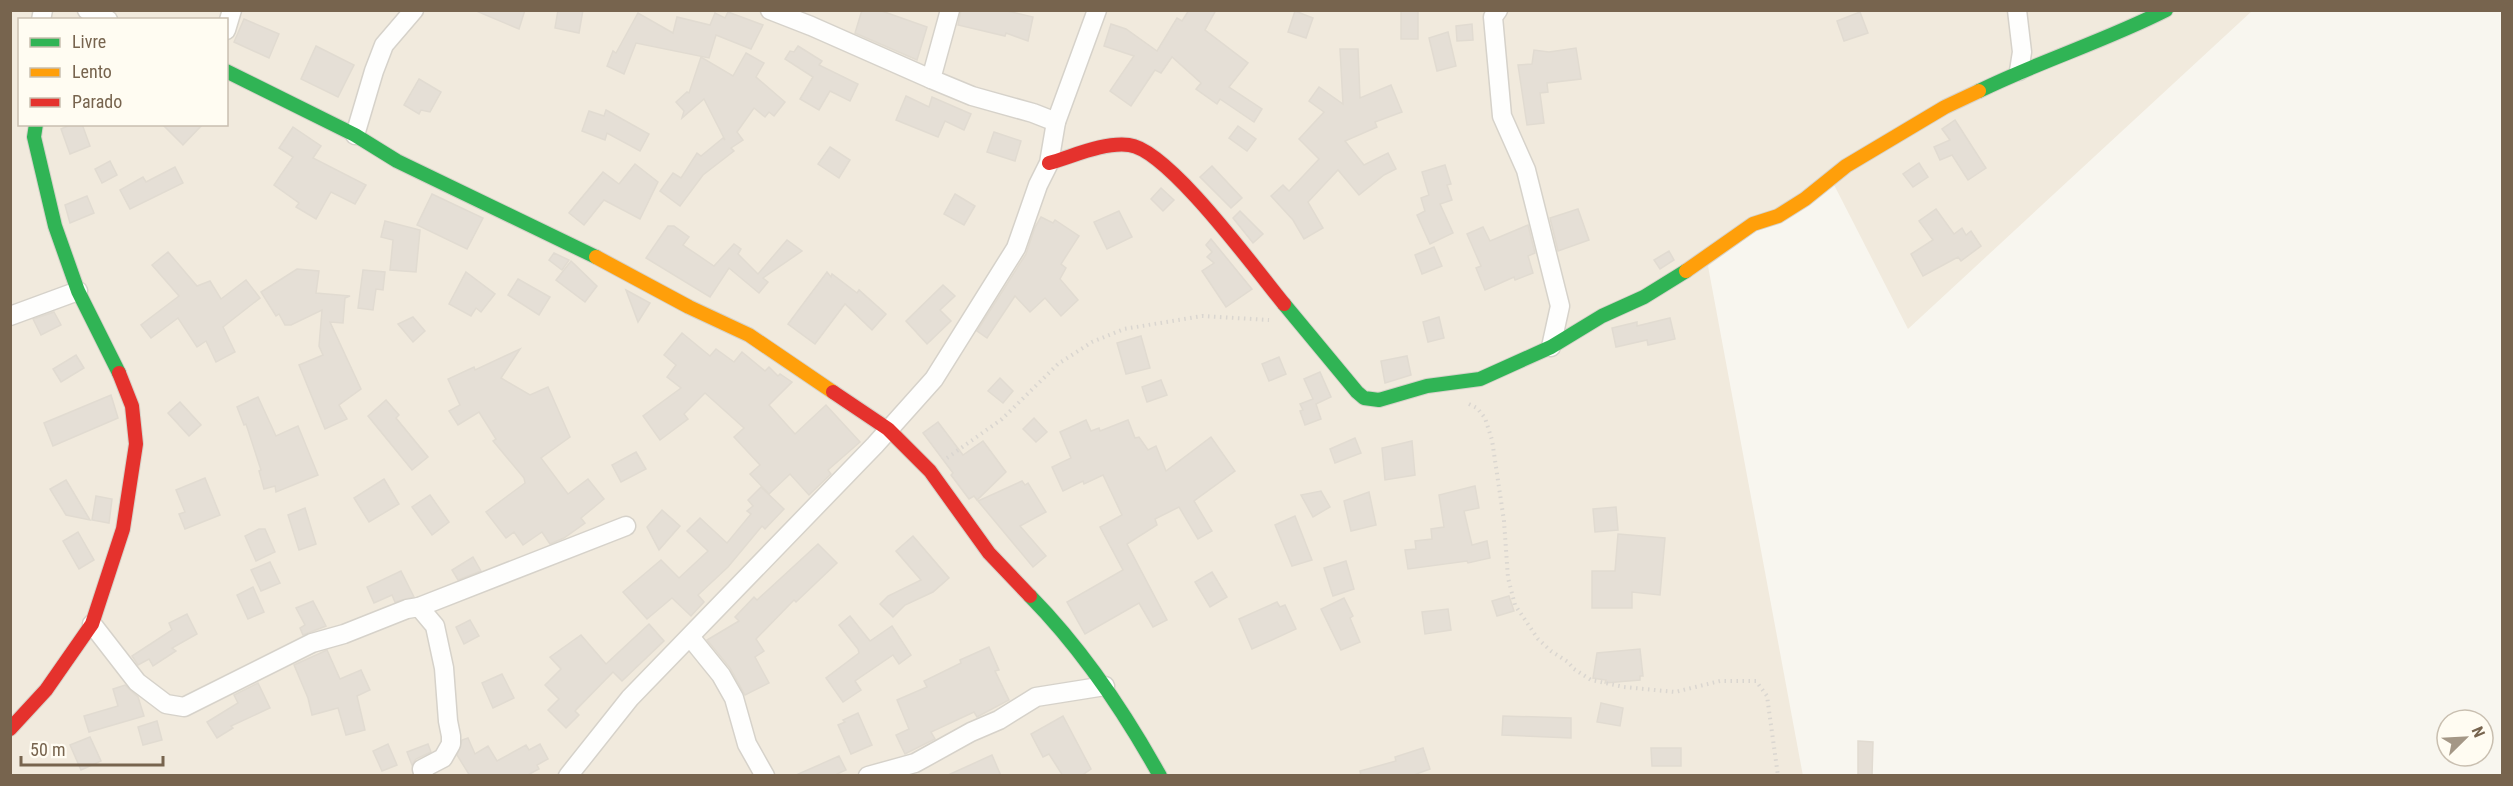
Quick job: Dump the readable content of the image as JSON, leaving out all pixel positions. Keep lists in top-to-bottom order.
{
  "legend": ["Livre", "Lento", "Parado"],
  "scale_bar": "50 m",
  "north": "top right"
}
